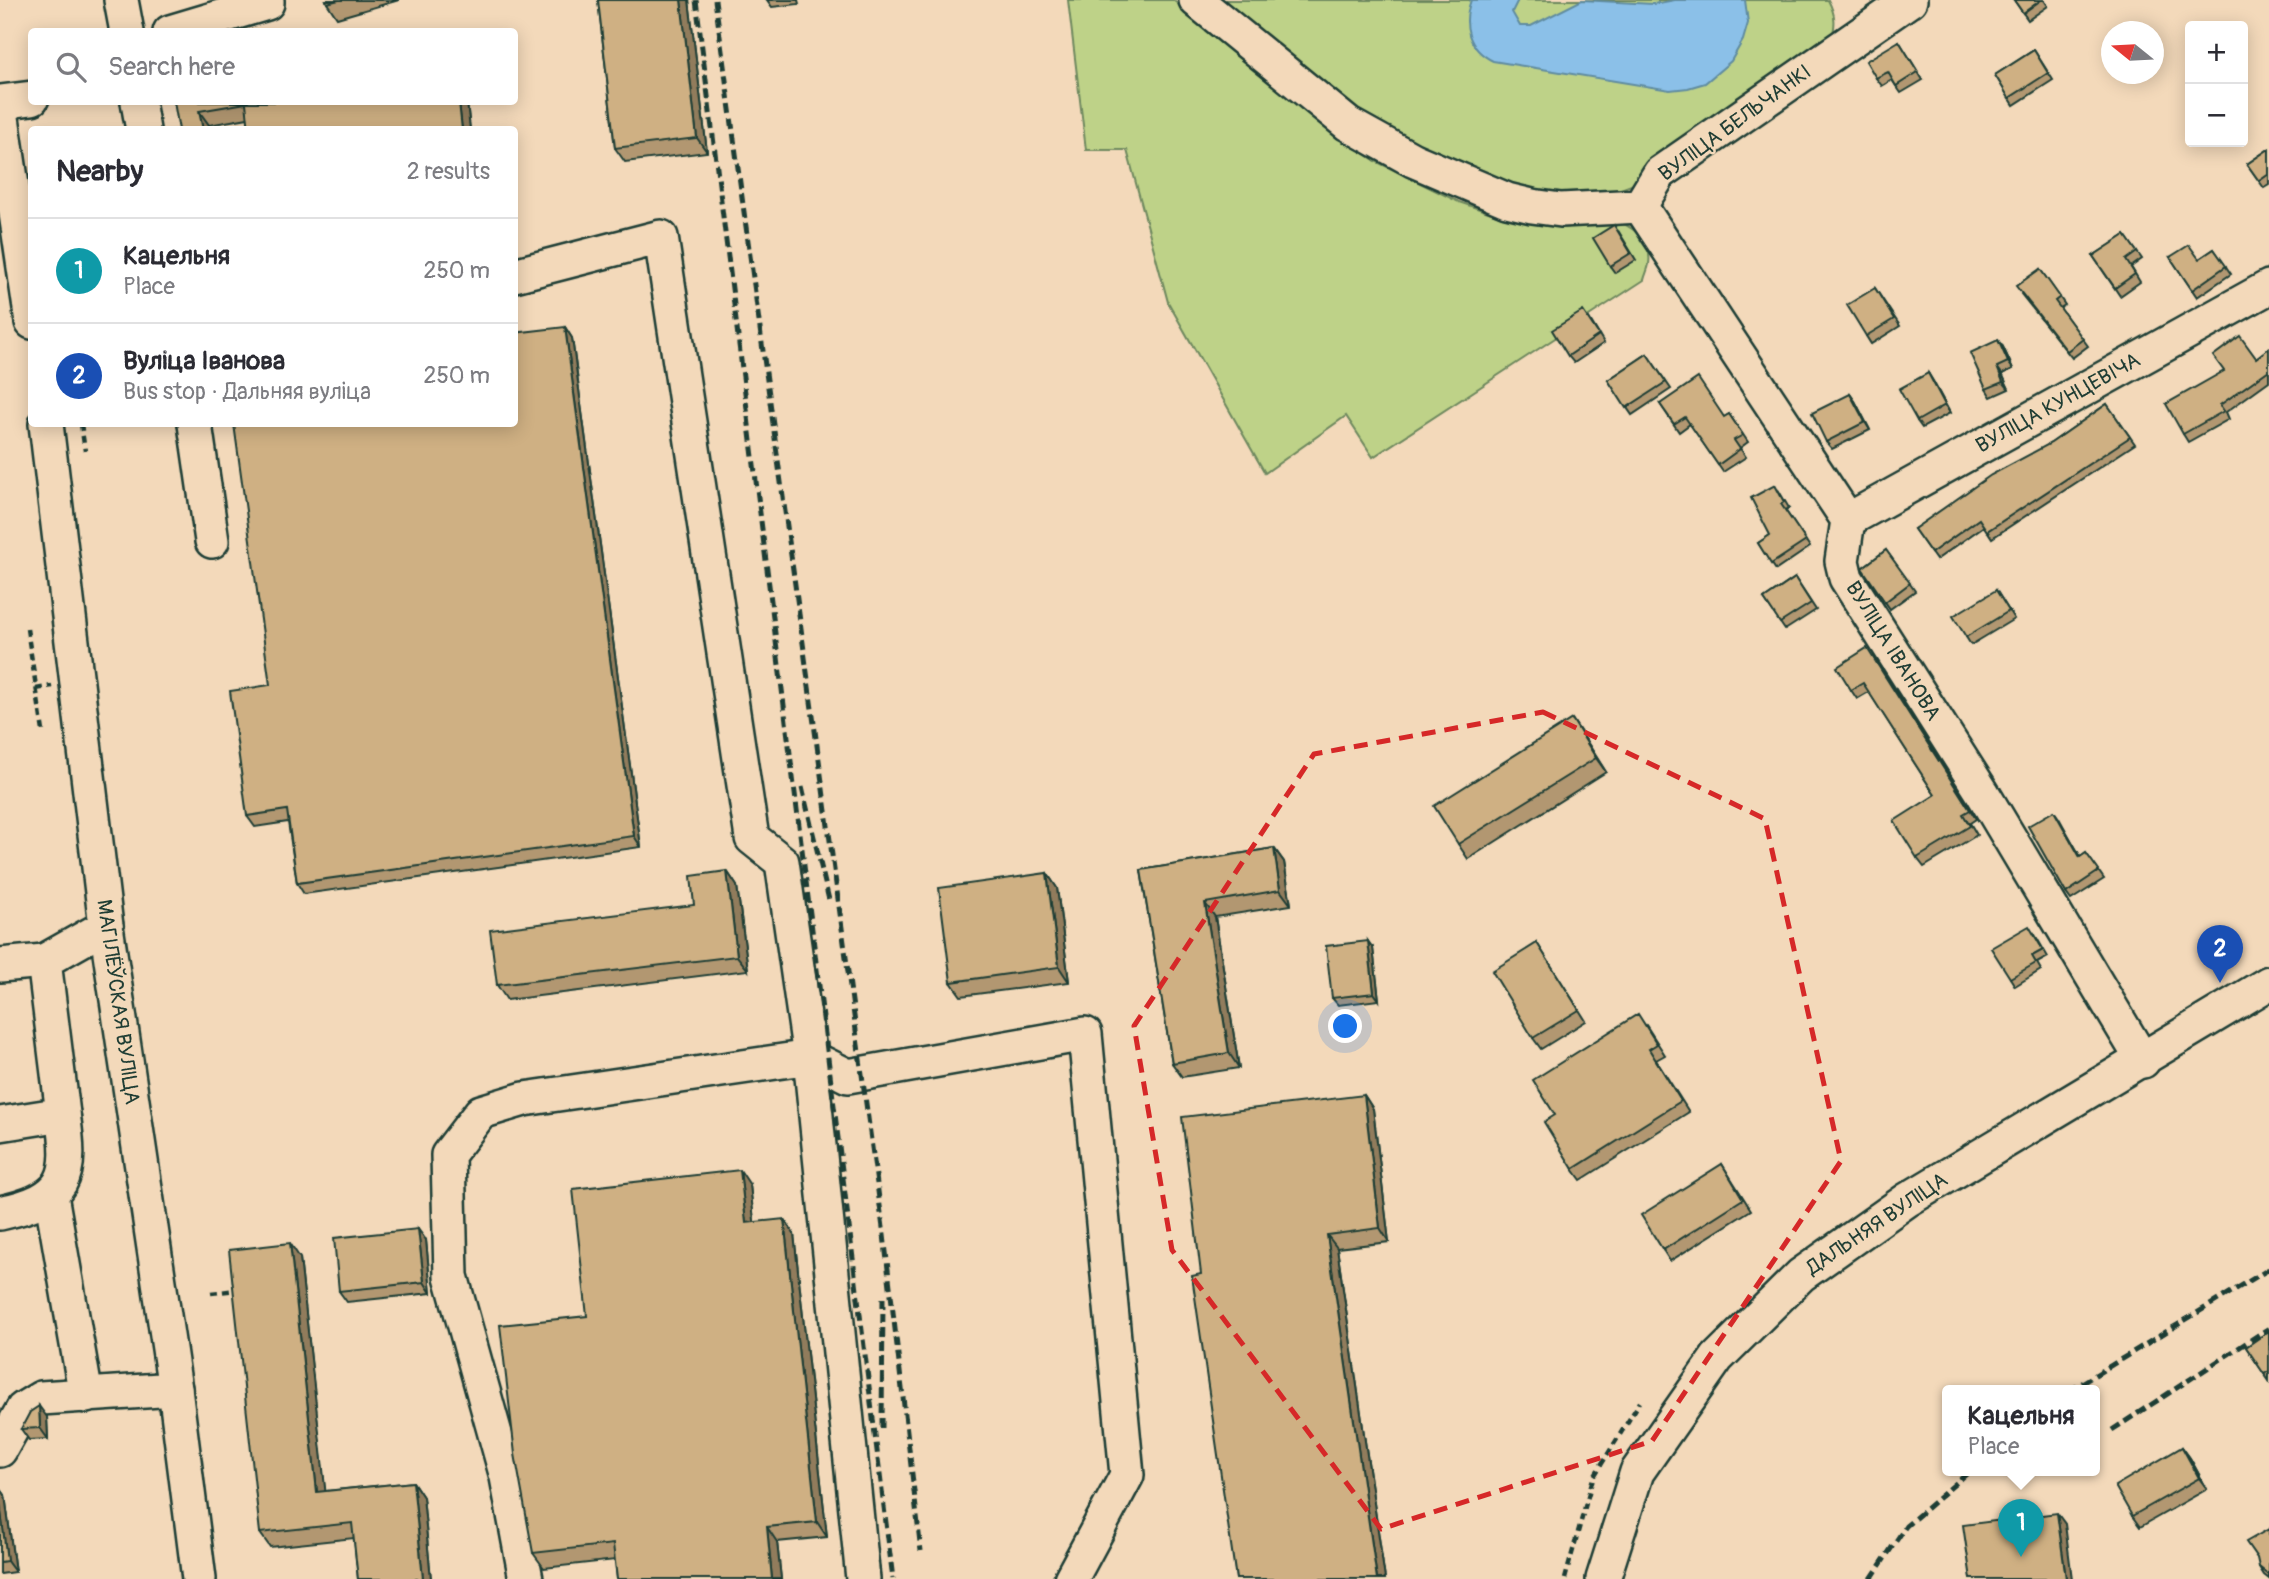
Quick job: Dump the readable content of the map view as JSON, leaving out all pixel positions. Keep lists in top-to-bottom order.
{
  "streets": {
    "street": [
      "ВУЛІЦА БЕЛЬЧАНКІ",
      "ВУЛІЦА КУНЦЕВІЧА",
      "ВУЛІЦА ІВАНОВА",
      "МАГІЛЁЎСКАЯ ВУЛІЦА",
      "ДАЛЬНЯЯ ВУЛІЦА"
    ]
  },
  "crossings": [
    ["ВУЛІЦА КУНЦЕВІЧА", "ВУЛІЦА ІВАНОВА"],
    ["ВУЛІЦА ІВАНОВА", "ДАЛЬНЯЯ ВУЛІЦА"]
  ],
  "north": "left",
  "page": {
    "map_buttons": ["+", "−"],
    "search": "Search here",
    "heading": ["Nearby", "2 results"],
    "list": [
      {
        "mark": "1",
        "name": "Кацельня",
        "note": "Place",
        "value": "250 m"
      },
      {
        "mark": "2",
        "name": "Вуліца Іванова",
        "note": "Bus stop · Дальняя вуліца",
        "value": "250 m"
      }
    ],
    "pins": ["2", "1"],
    "popup": ["Кацельня", "Place"]
  }
}
